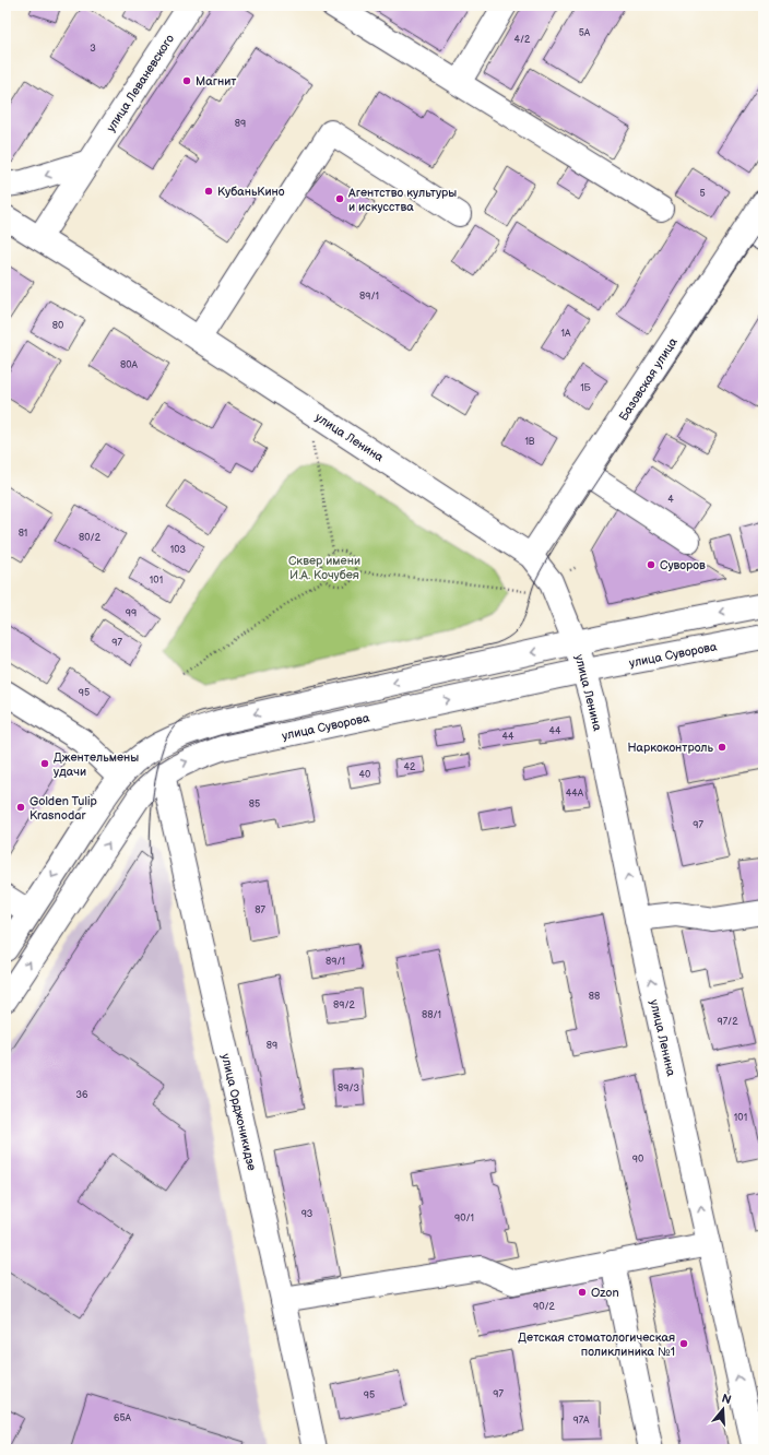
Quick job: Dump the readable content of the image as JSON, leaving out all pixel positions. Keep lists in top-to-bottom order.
{
  "streets": {
    "main road": [
      "улица Леваневского",
      "Базовская улица",
      "улица Ленина",
      "улица Суворова",
      "улица Орджоникидзе"
    ]
  },
  "crossings": [
    ["улица Леваневского", "улица Ленина"],
    ["Базовская улица", "улица Ленина"],
    ["улица Ленина", "улица Суворова"],
    ["улица Суворова", "улица Орджоникидзе"]
  ],
  "one_way": ["улица Ленина"],
  "parks": ["Сквер имени И.А. Кочубея"],
  "places": [
    "Магнит",
    "КубаньКино",
    "Агентство культуры и искусства",
    "Суворов",
    "Наркоконтроль",
    "Джентельмены удачи",
    "Golden Tulip Krasnodar",
    "Ozon",
    "Детская стоматологическая поликлиника №1"
  ],
  "house_numbers": [
    "5А",
    "4/2",
    "3",
    "89",
    "5",
    "89/1",
    "80",
    "1А",
    "80А",
    "1Б",
    "1В",
    "4",
    "81",
    "80/2",
    "103",
    "101",
    "99",
    "97",
    "95",
    "44",
    "44",
    "42",
    "40",
    "44А",
    "85",
    "97",
    "87",
    "89/1",
    "88",
    "89/2",
    "88/1",
    "97/2",
    "89",
    "89/3",
    "36",
    "101",
    "90",
    "93",
    "90/1",
    "90/2",
    "97",
    "95",
    "65А",
    "97А"
  ],
  "north": "top"
}
